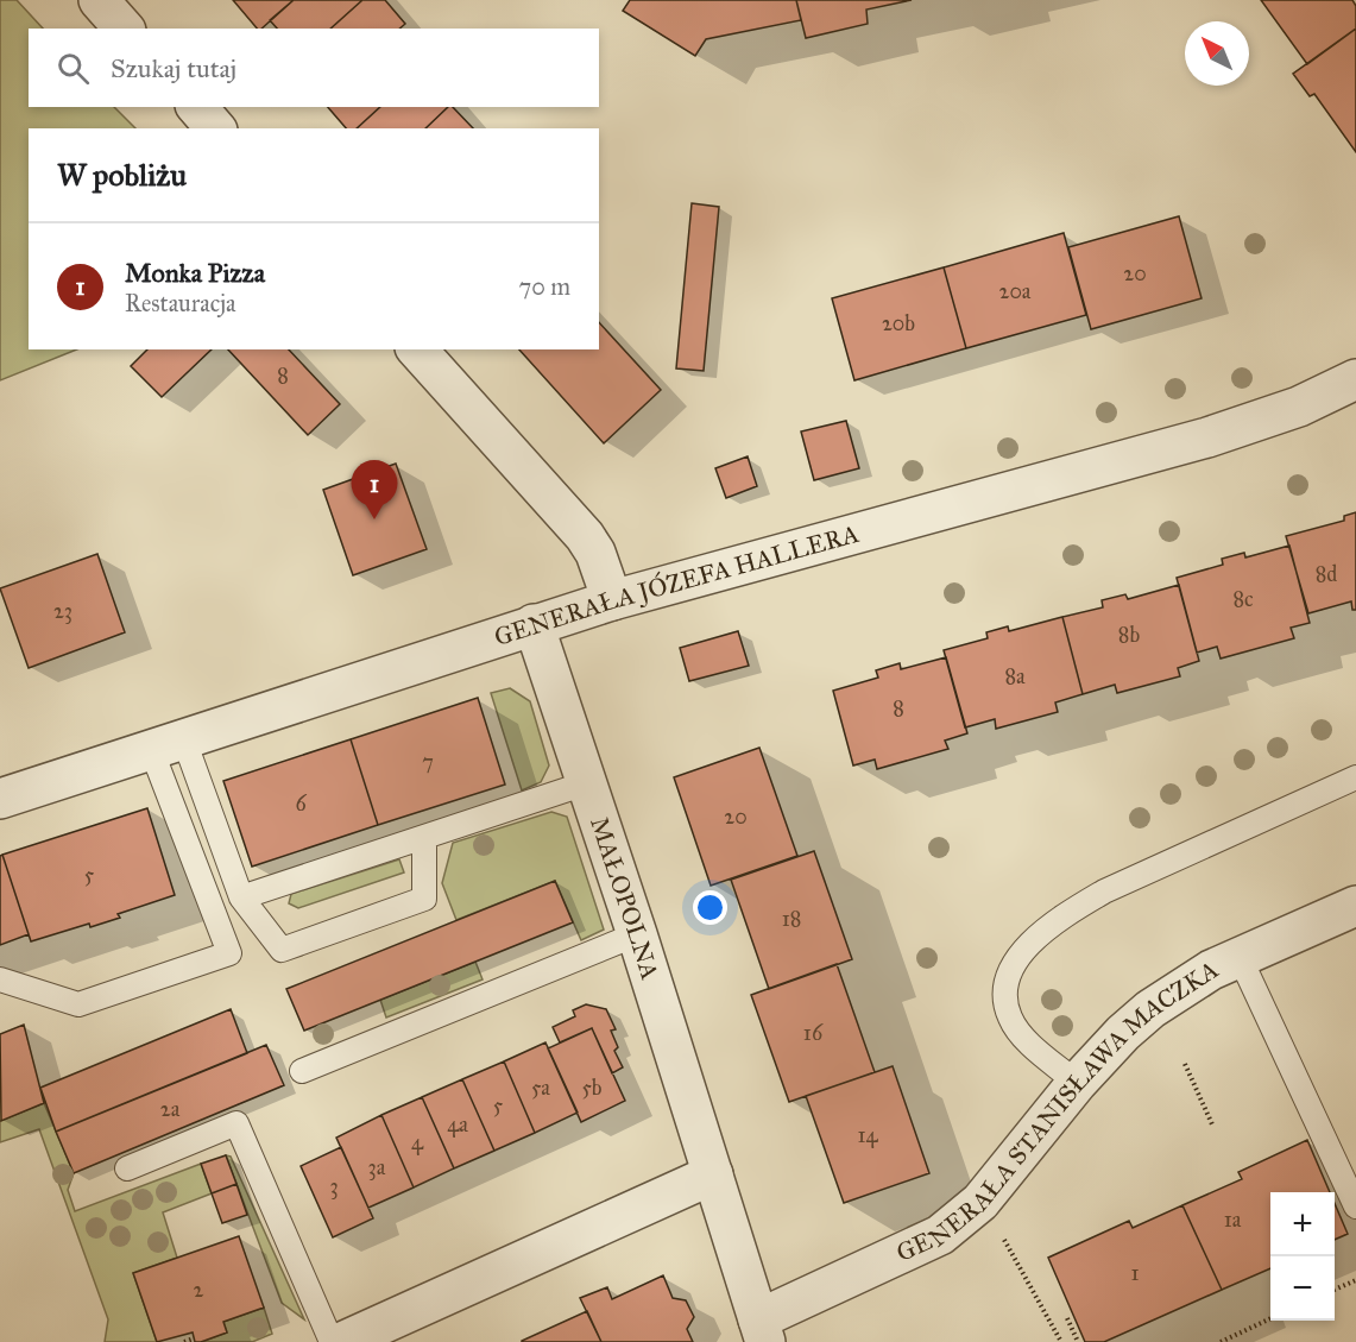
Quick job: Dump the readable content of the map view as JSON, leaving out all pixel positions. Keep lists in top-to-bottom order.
{
  "streets": {
    "street": ["GENERAŁA JÓZEFA HALLERA", "MAŁOPOLNA", "GENERAŁA STANISŁAWA MACZKA"]
  },
  "crossings": [
    ["GENERAŁA JÓZEFA HALLERA", "MAŁOPOLNA"],
    ["MAŁOPOLNA", "GENERAŁA STANISŁAWA MACZKA"]
  ],
  "house_numbers": [
    "20",
    "20a",
    "20b",
    "8",
    "8d",
    "8c",
    "23",
    "8b",
    "8a",
    "8",
    "7",
    "6",
    "20",
    "5",
    "18",
    "16",
    "5a",
    "5b",
    "5",
    "2a",
    "4a",
    "14",
    "4",
    "3a",
    "3",
    "1a",
    "1",
    "2"
  ],
  "north": "top left",
  "page": {
    "search": "Szukaj tutaj",
    "heading": "W pobliżu",
    "list": [
      {
        "mark": "1",
        "name": "Monka Pizza",
        "note": "Restauracja",
        "value": "70 m"
      }
    ],
    "pins": "1",
    "map_buttons": ["+", "−"]
  }
}
